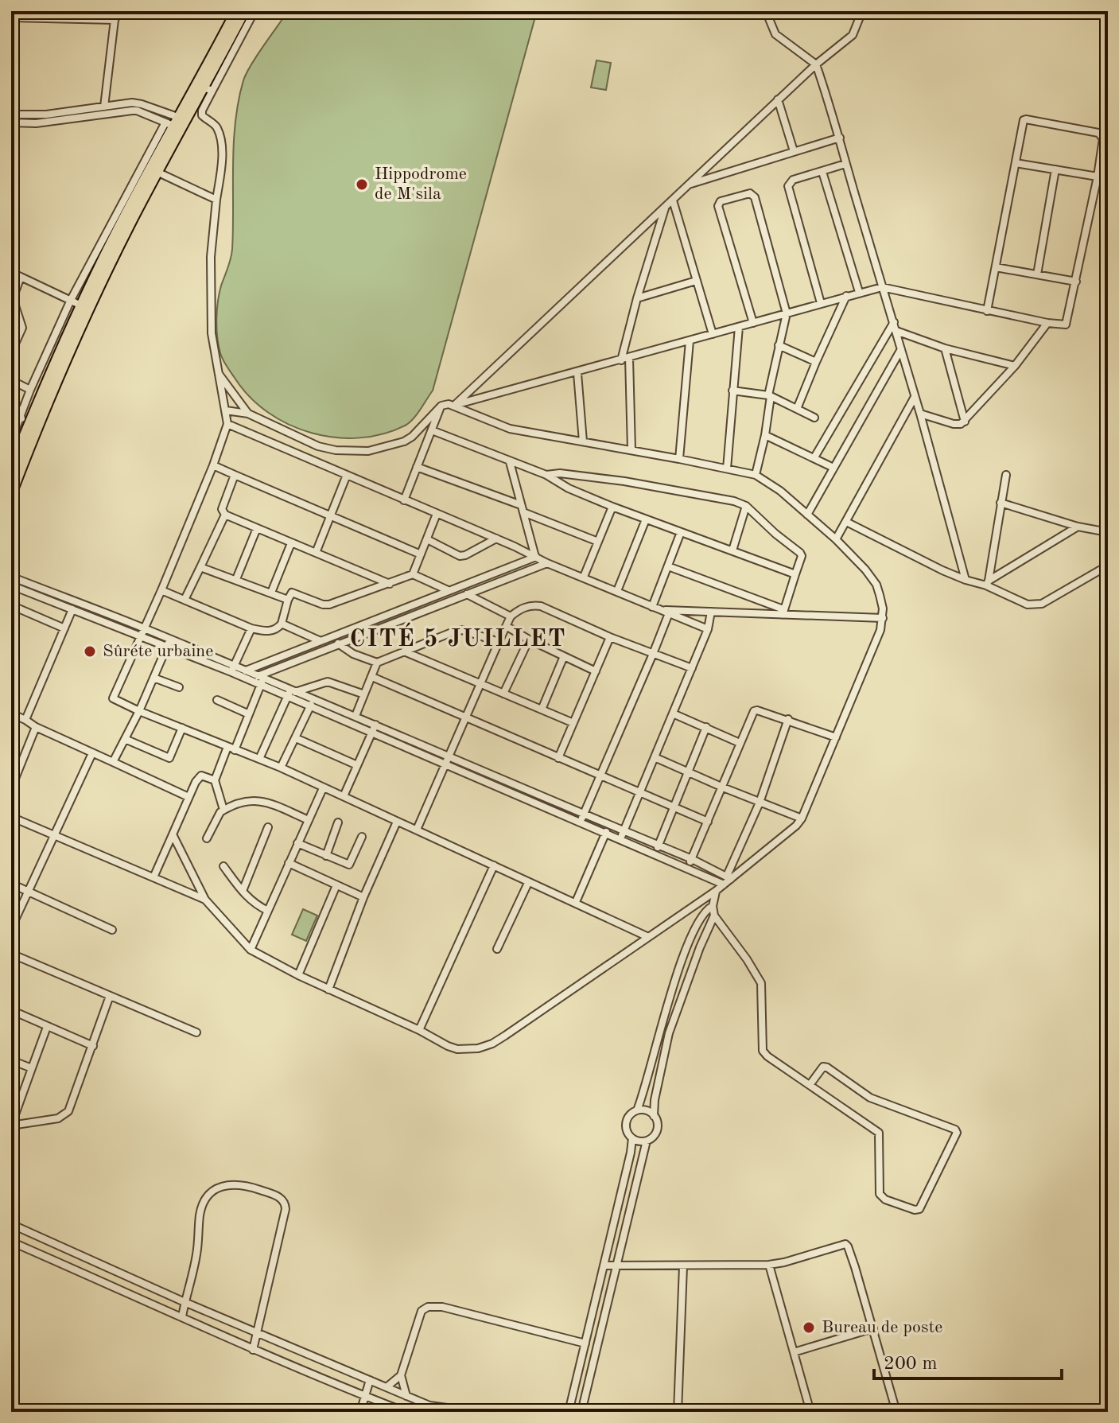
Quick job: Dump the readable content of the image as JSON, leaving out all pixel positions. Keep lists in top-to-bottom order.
{
  "districts": ["CITÉ 5 JUILLET"],
  "places": ["Hippodrome de M'sila", "Sûréte urbaine", "Bureau de poste"],
  "scale_bar": "200 m"
}
